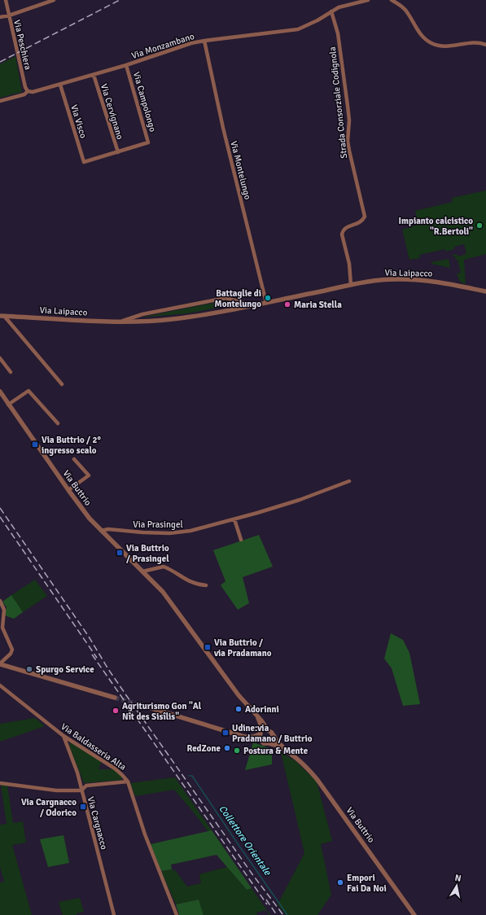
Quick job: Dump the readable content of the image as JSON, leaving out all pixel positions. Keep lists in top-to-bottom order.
{
  "streets": {
    "street": [
      "Via Peschiera",
      "Via Monzambano",
      "Via Campolongo",
      "Strada Consorziale Codignola",
      "Via Cervignano",
      "Via Visco",
      "Via Montelungo",
      "Via Laipacco",
      "Via Buttrio",
      "Via Prasingel",
      "Via Baldasseria Alta",
      "Via Cargnacco"
    ]
  },
  "crossings": [
    ["Via Peschiera", "Via Monzambano"],
    ["Via Monzambano", "Via Campolongo"],
    ["Via Monzambano", "Strada Consorziale Codignola"],
    ["Via Monzambano", "Via Cervignano"],
    ["Via Monzambano", "Via Visco"],
    ["Via Monzambano", "Via Montelungo"],
    ["Via Campolongo", "Via Cervignano"],
    ["Via Campolongo", "Via Visco"],
    ["Strada Consorziale Codignola", "Via Laipacco"],
    ["Via Cervignano", "Via Visco"],
    ["Via Montelungo", "Via Laipacco"],
    ["Via Buttrio", "Via Prasingel"],
    ["Via Baldasseria Alta", "Via Cargnacco"]
  ],
  "water": ["Collettore Orientale"],
  "places": {
    "other": [
      "Impianto calcistico \"R.Bertoli\"",
      "Battaglie di Montelungo",
      "Maria Stella",
      "Spurgo Service",
      "Adorinni",
      "Agriturismo Gon \"Al Nît des Sisîlis\"",
      "RedZone",
      "Postura & Mente",
      "Empori Fai Da Noi"
    ],
    "transit": [
      "Via Buttrio / 2° ingresso scalo",
      "Via Buttrio / Prasingel",
      "Via Buttrio / via Pradamano",
      "Udine:via Pradamano / Buttrio",
      "Via Cargnacco / Odorico"
    ]
  },
  "north": "top"
}
